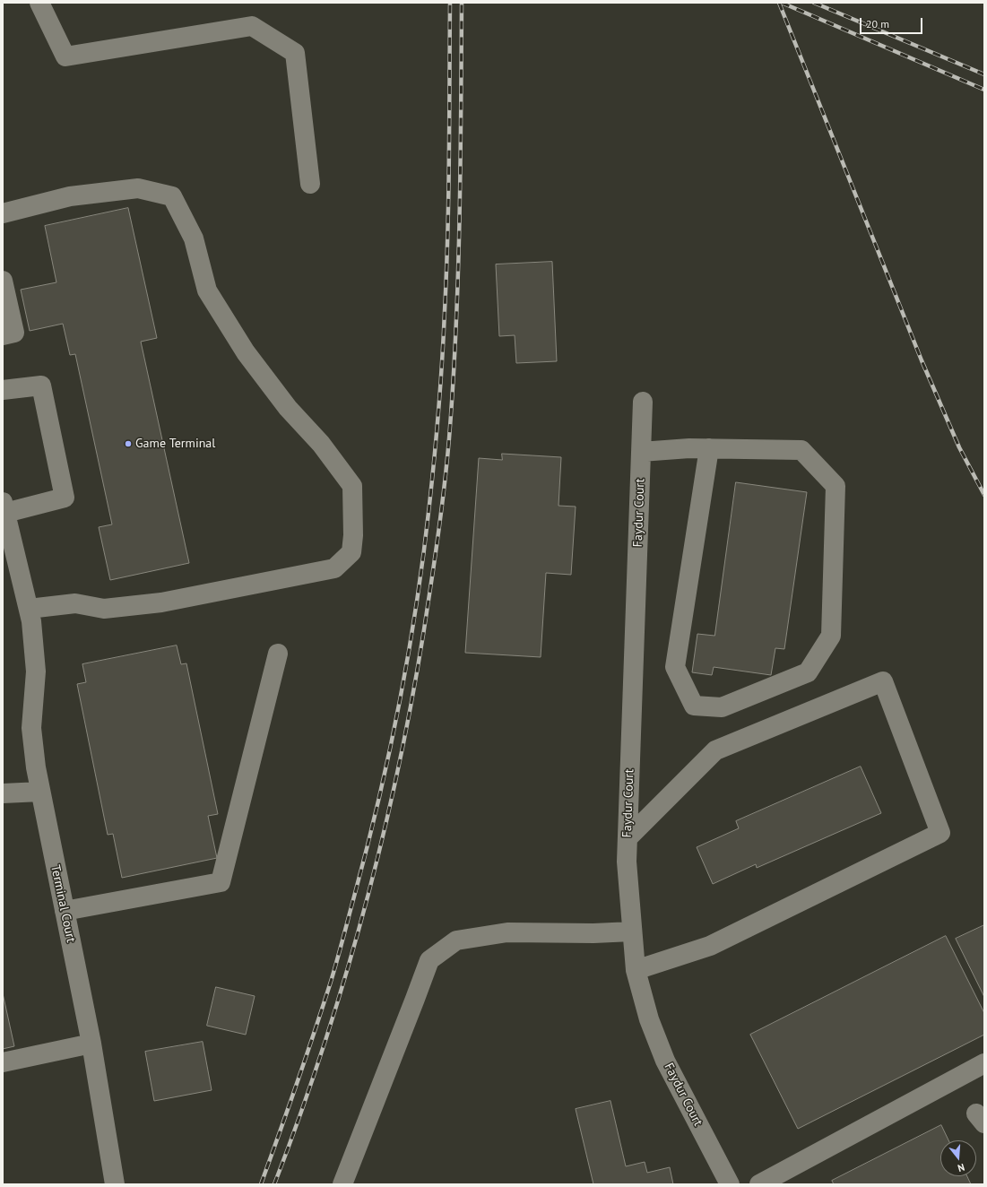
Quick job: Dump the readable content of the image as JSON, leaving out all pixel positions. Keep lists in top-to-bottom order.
{
  "streets": {
    "street": ["Faydur Court", "Terminal Court"]
  },
  "places": ["Game Terminal"],
  "scale_bar": "20 m",
  "north": "bottom"
}
